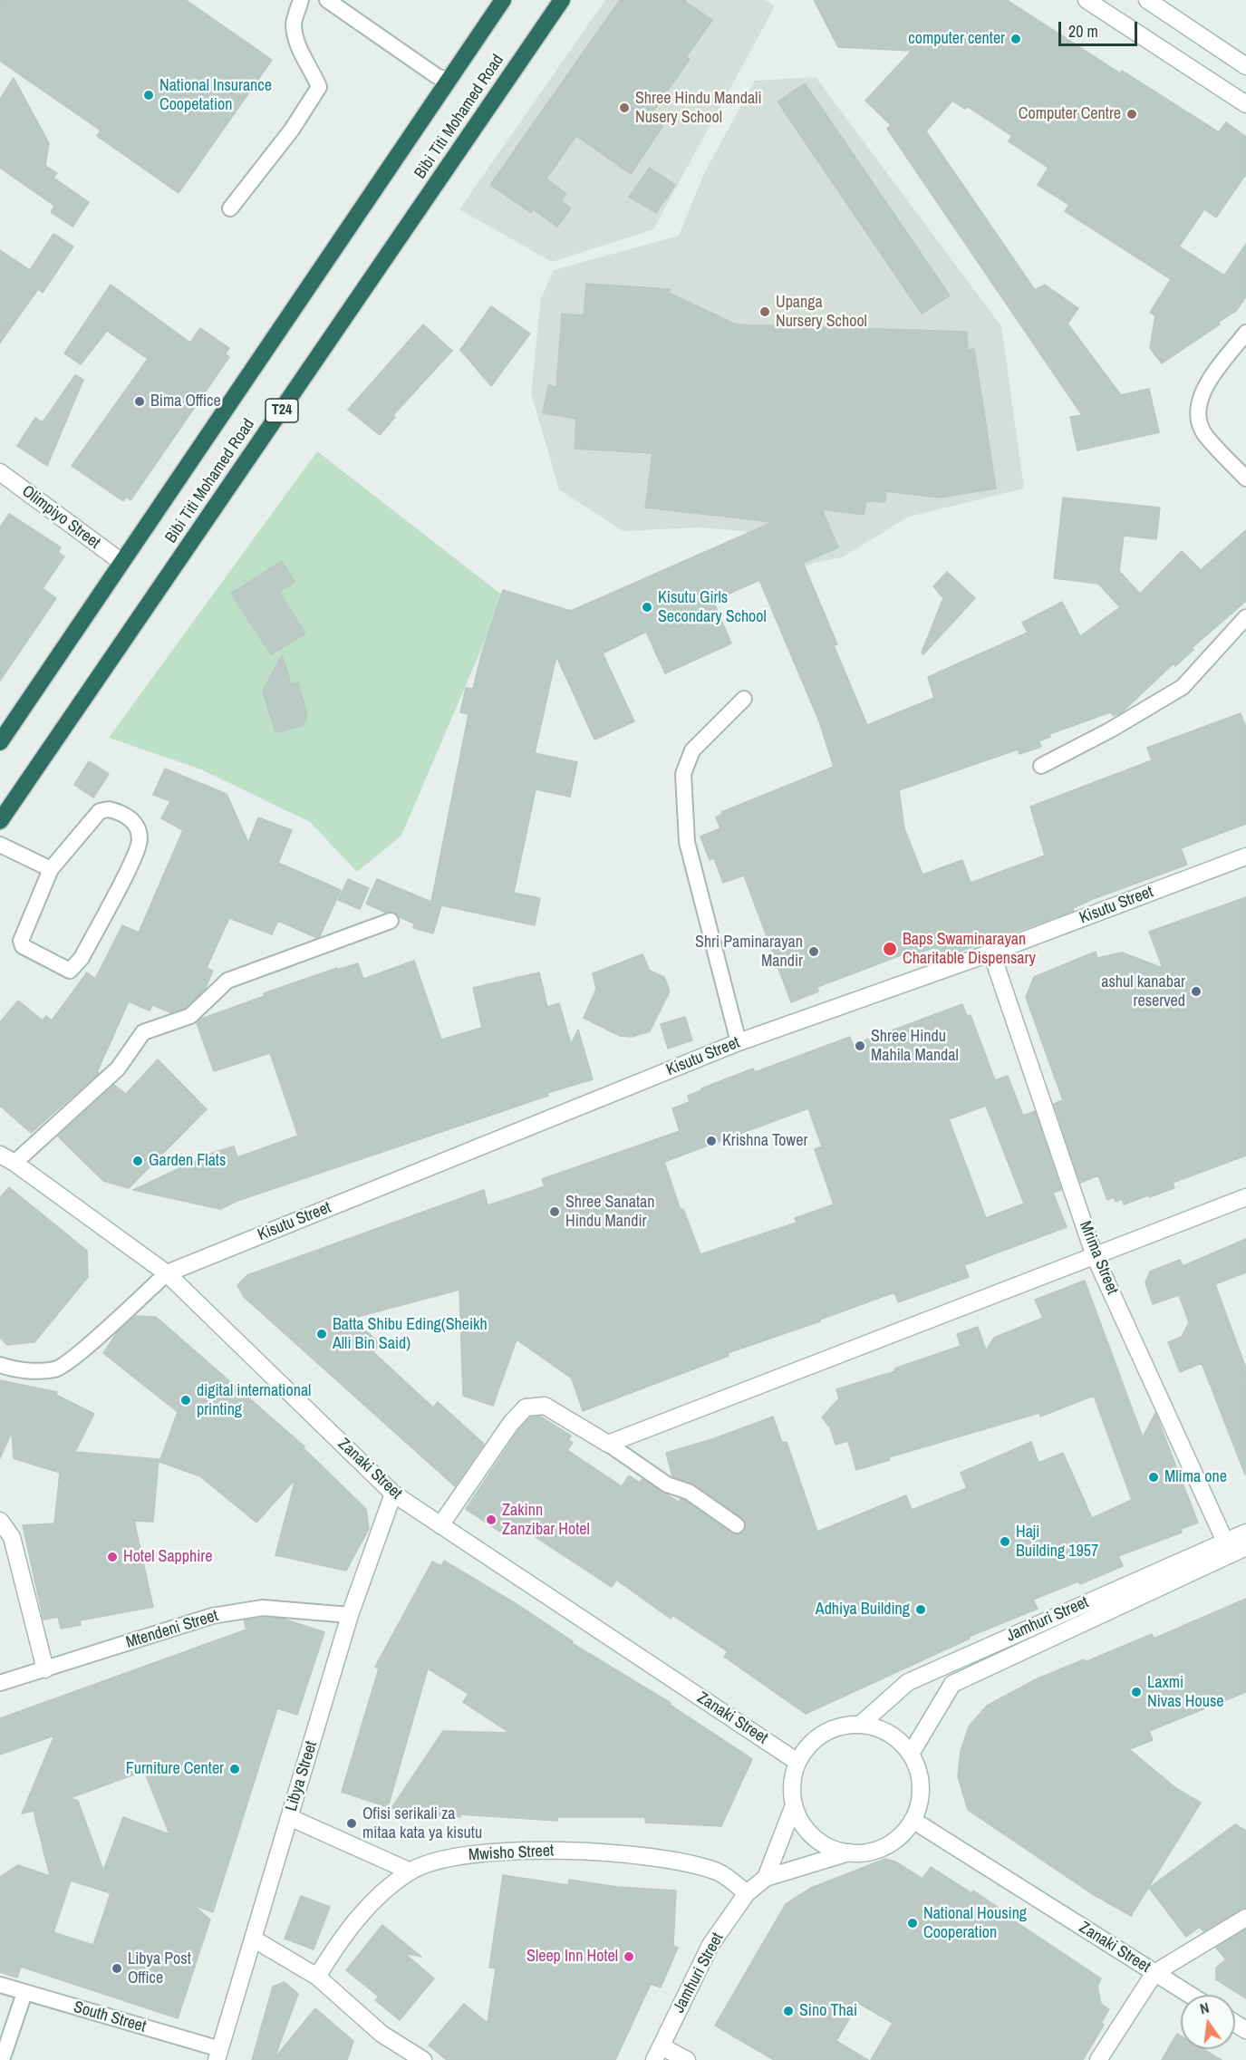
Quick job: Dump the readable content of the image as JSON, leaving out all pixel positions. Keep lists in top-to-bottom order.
{
  "streets": {
    "highway": ["Bibi Titi Mohamed Road", "T24"],
    "street": [
      "Olimpiyo Street",
      "Kisutu Street",
      "Mrima Street",
      "Zanaki Street",
      "Jamhuri Street",
      "Libya Street",
      "Mwisho Street"
    ],
    "lane": ["Mtendeni Street", "South Street"]
  },
  "crossings": [
    ["Bibi Titi Mohamed Road", "Olimpiyo Street"],
    ["Kisutu Street", "Mrima Street"],
    ["Kisutu Street", "Zanaki Street"],
    ["Mrima Street", "Jamhuri Street"],
    ["Zanaki Street", "Jamhuri Street"],
    ["Zanaki Street", "Libya Street"],
    ["Jamhuri Street", "Mwisho Street"],
    ["Mtendeni Street", "Libya Street"],
    ["Libya Street", "South Street"]
  ],
  "places": [
    "computer center",
    "National Insurance Coopetation",
    "Shree Hindu Mandali Nusery School",
    "Computer Centre",
    "Upanga Nursery School",
    "Bima Office",
    "Kisutu Girls Secondary School",
    "Baps Swaminarayan Charitable Dispensary",
    "Shri Paminarayan Mandir",
    "ashul kanabar reserved",
    "Shree Hindu Mahila Mandal",
    "Krishna Tower",
    "Garden Flats",
    "Shree Sanatan Hindu Mandir",
    "Batta Shibu Eding(Sheikh Alli Bin Said)",
    "digital international printing",
    "Mlima one",
    "Zakinn Zanzibar Hotel",
    "Haji Building 1957",
    "Hotel Sapphire",
    "Adhiya Building",
    "Laxmi Nivas House",
    "Furniture Center",
    "Ofisi serikali za mitaa kata ya kisutu",
    "National Housing Cooperation",
    "Sleep Inn Hotel",
    "Libya Post Office",
    "Sino Thai"
  ],
  "scale_bar": "20 m",
  "north": "top"
}
